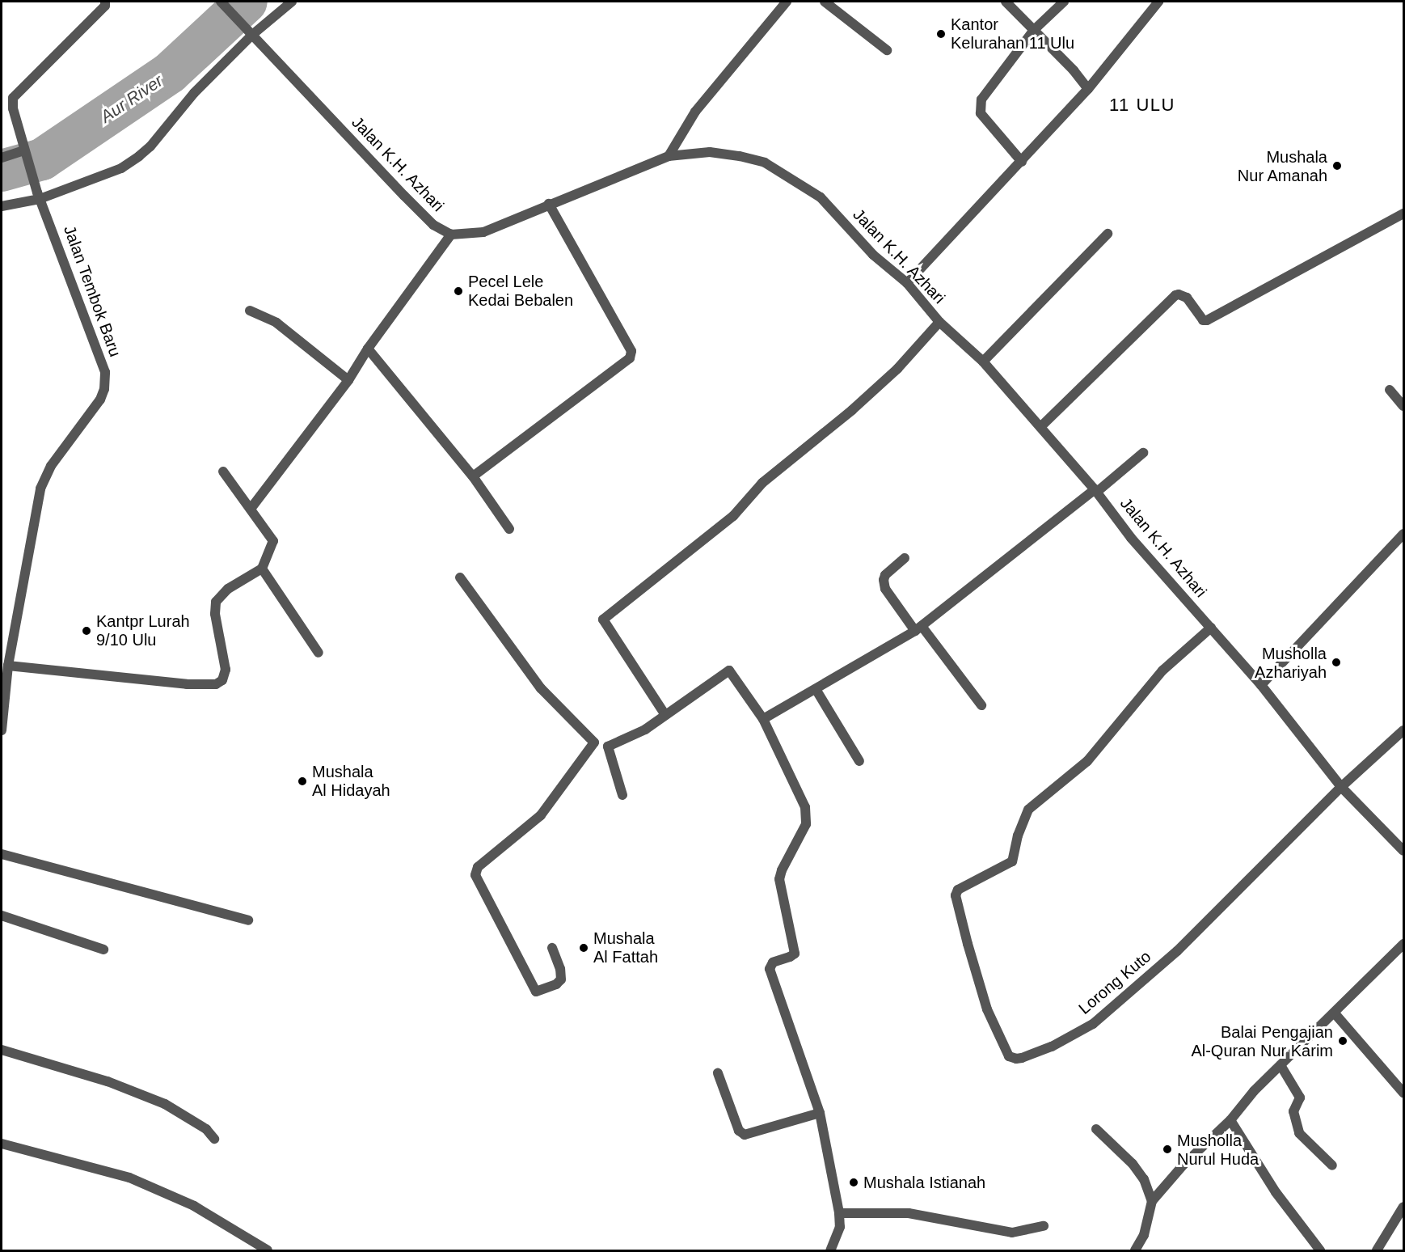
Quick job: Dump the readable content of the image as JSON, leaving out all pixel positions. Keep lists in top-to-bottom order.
{
  "streets": {
    "street": ["Jalan K.H. Azhari", "Jalan Tembok Baru", "Lorong Kuto"]
  },
  "crossings": [
    ["Jalan K.H. Azhari", "Lorong Kuto"]
  ],
  "districts": ["11 ULU"],
  "water": ["Aur River"],
  "places": [
    "Kantor Kelurahan 11 Ulu",
    "Mushala Nur Amanah",
    "Pecel Lele Kedai Bebalen",
    "Kantpr Lurah 9/10 Ulu",
    "Musholla Azhariyah",
    "Mushala Al Hidayah",
    "Mushala Al Fattah",
    "Balai Pengajian Al-Quran Nur Karim",
    "Musholla Nurul Huda",
    "Mushala Istianah"
  ]
}
